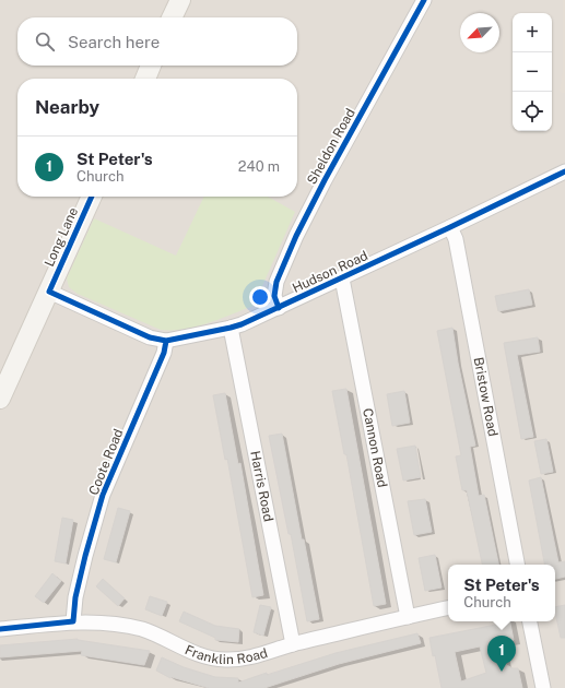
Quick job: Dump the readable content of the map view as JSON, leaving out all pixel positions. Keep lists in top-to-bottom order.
{
  "streets": {
    "street": [
      "Sheldon Road",
      "Long Lane",
      "Hudson Road",
      "Bristow Road",
      "Cannon Road",
      "Coote Road",
      "Harris Road",
      "Franklin Road"
    ]
  },
  "crossings": [
    ["Sheldon Road", "Hudson Road"],
    ["Long Lane", "Hudson Road"],
    ["Hudson Road", "Bristow Road"],
    ["Hudson Road", "Cannon Road"],
    ["Hudson Road", "Coote Road"],
    ["Hudson Road", "Harris Road"],
    ["Cannon Road", "Franklin Road"],
    ["Coote Road", "Franklin Road"],
    ["Harris Road", "Franklin Road"]
  ],
  "north": "bottom left",
  "page": {
    "map_buttons": ["+", "−"],
    "search": "Search here",
    "heading": "Nearby",
    "list": [
      {
        "mark": "1",
        "name": "St Peter's",
        "note": "Church",
        "value": "240 m"
      }
    ],
    "popup": ["St Peter's", "Church"],
    "pins": "1"
  }
}
